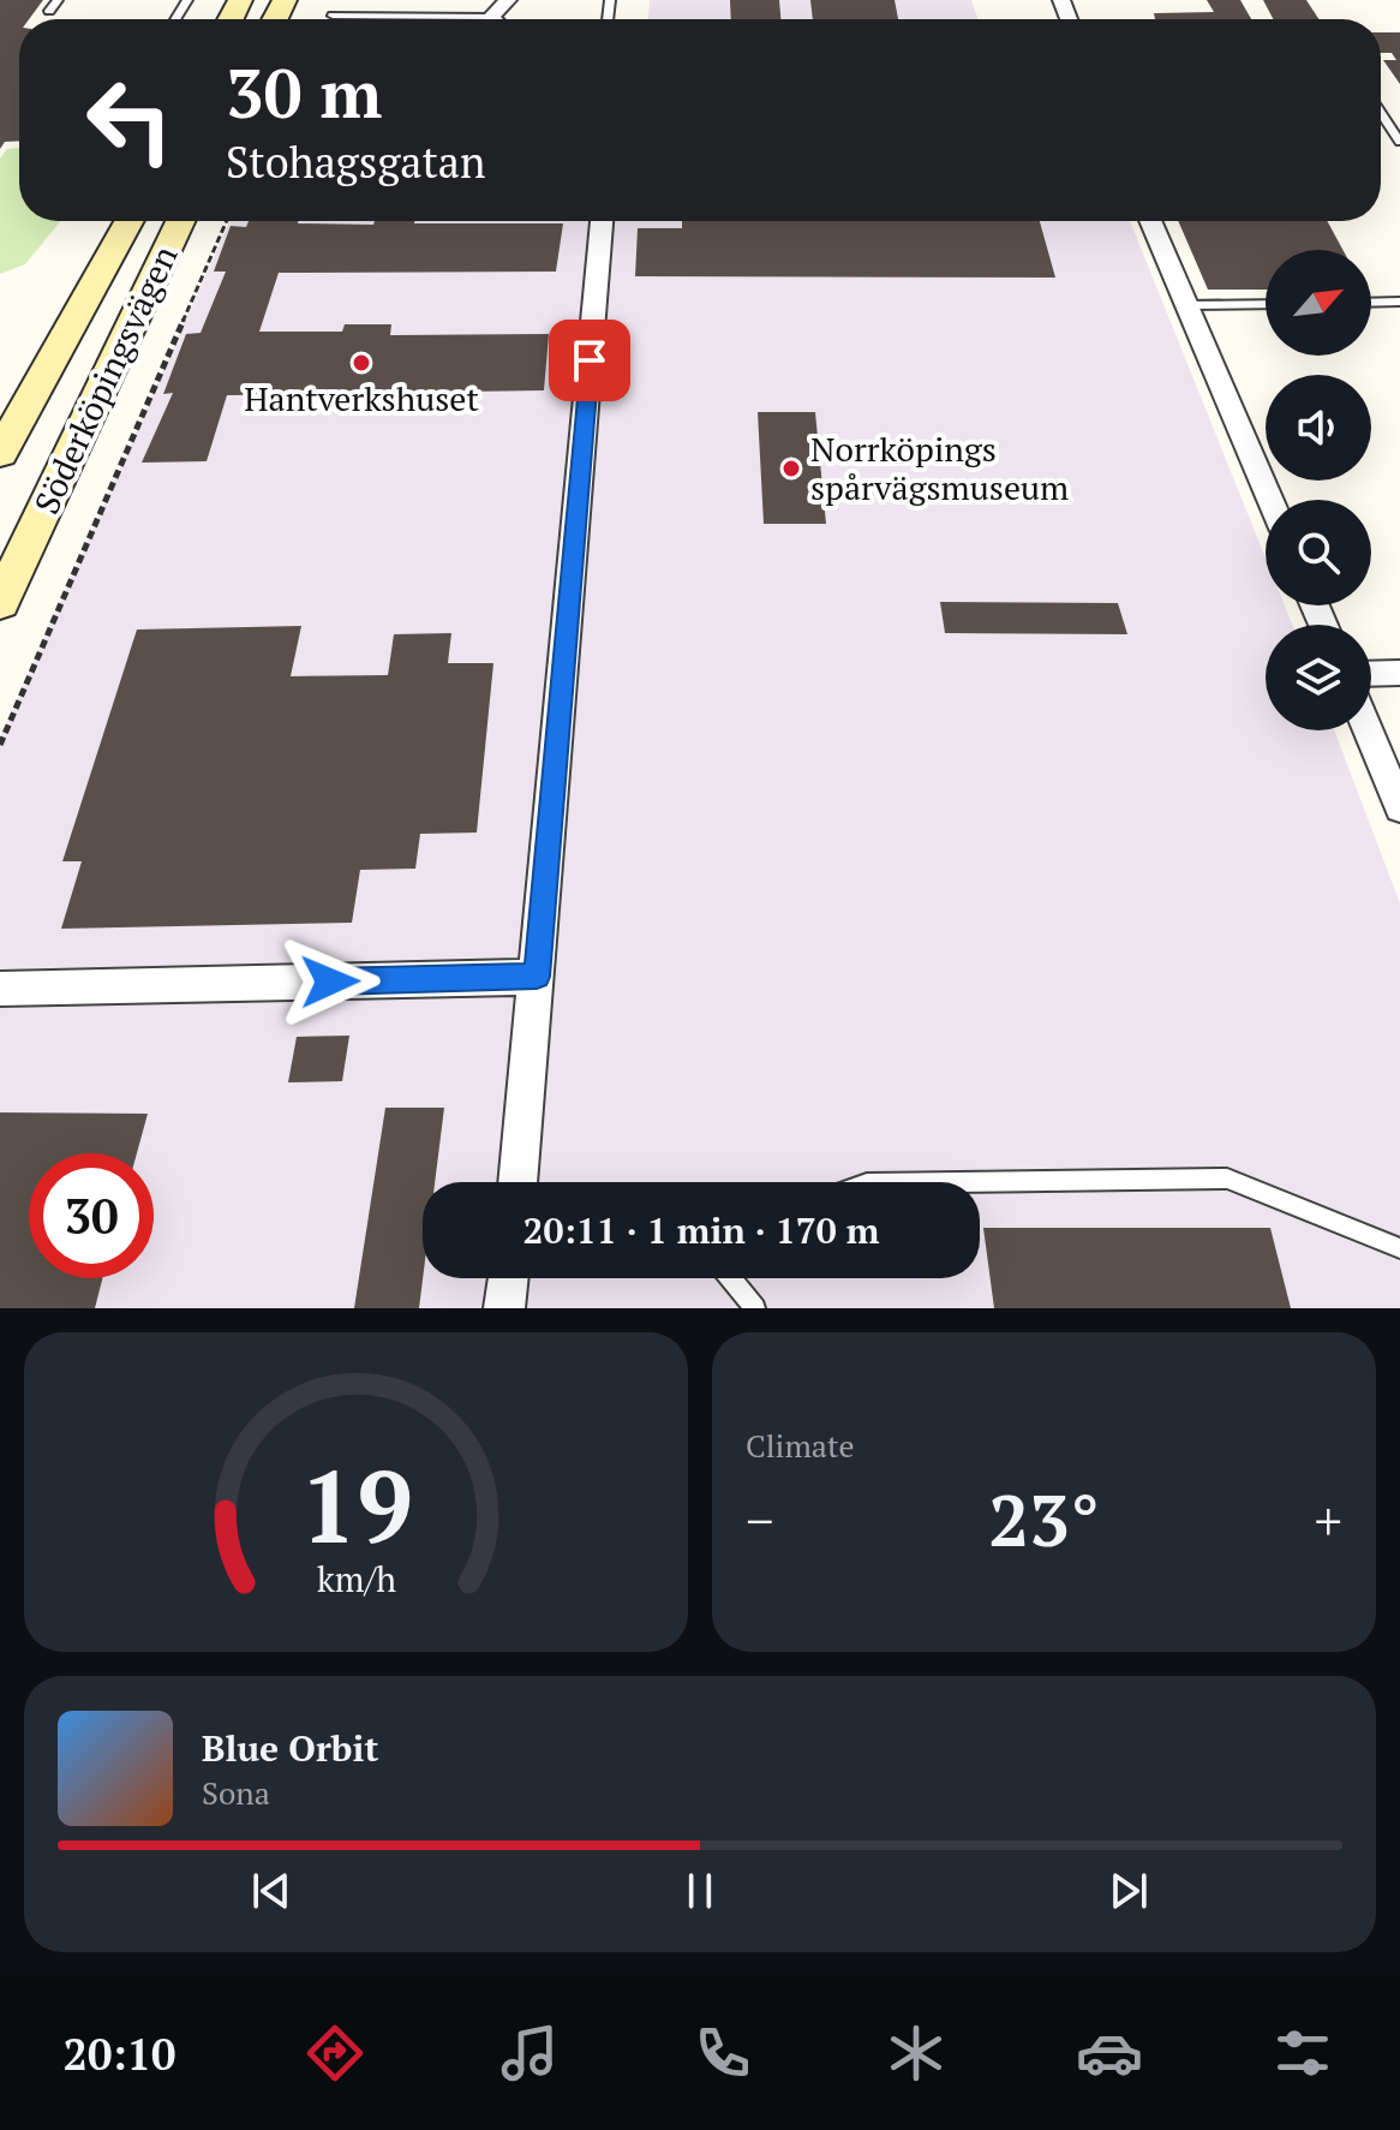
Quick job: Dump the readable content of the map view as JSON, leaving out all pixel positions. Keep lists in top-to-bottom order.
{
  "streets": {
    "main road": ["Söderköpingsvägen"]
  },
  "places": ["Hantverkshuset", "Norrköpings spårvägsmuseum"],
  "north": "top right",
  "page": {
    "turn": ["30 m", "Stohagsgatan"],
    "limit": "30",
    "trip": "20:11 · 1 min · 170 m",
    "tile": "Climate",
    "heat": ["−", "23°", "+"],
    "song": ["Blue Orbit", "Sona"],
    "tabs": "20:10",
    "gauge": ["19", "km/h"]
  }
}
